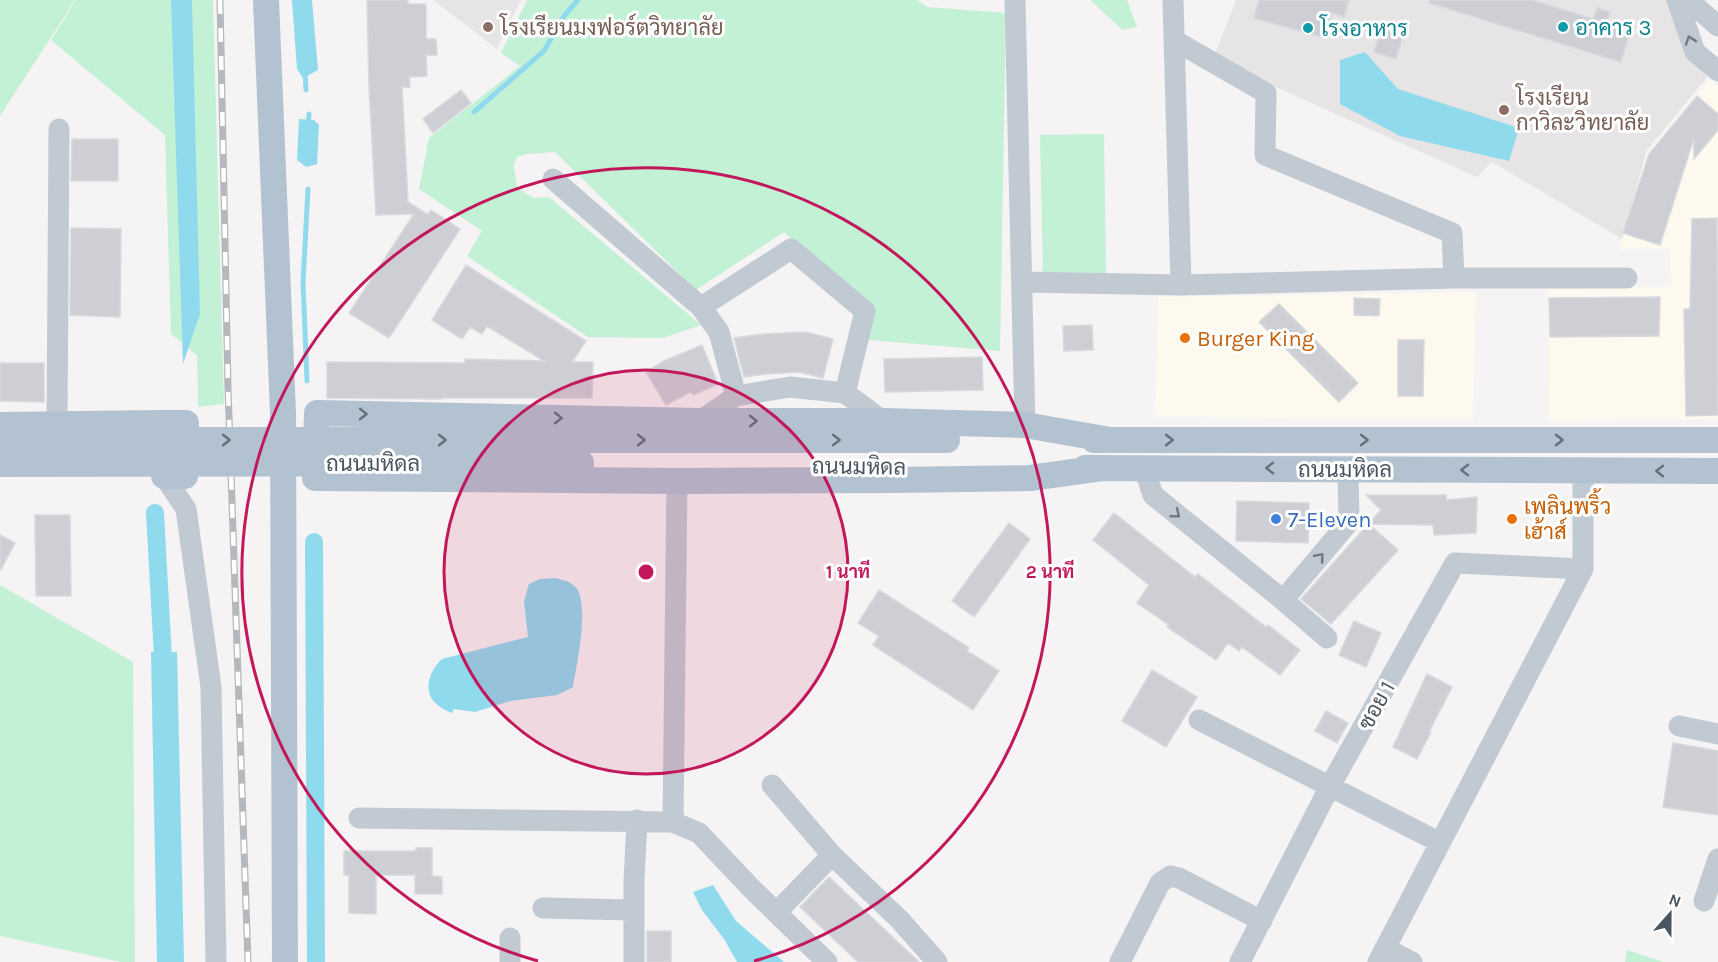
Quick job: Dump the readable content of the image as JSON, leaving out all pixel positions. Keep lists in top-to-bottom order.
{
  "streets": {
    "main road": ["ถนนมหิดล"],
    "street": ["ซอย 1"]
  },
  "places": [
    "โรงเรียนมงฟอร์ตวิทยาลัย",
    "อาคาร 3",
    "โรงอาหาร",
    "โรงเรียน กาวิละวิทยาลัย",
    "Burger King",
    "7-Eleven",
    "เพลินพริ้ว เฮ้าส์"
  ],
  "north": "top",
  "rings": ["1 นาที", "2 นาที"]
}
